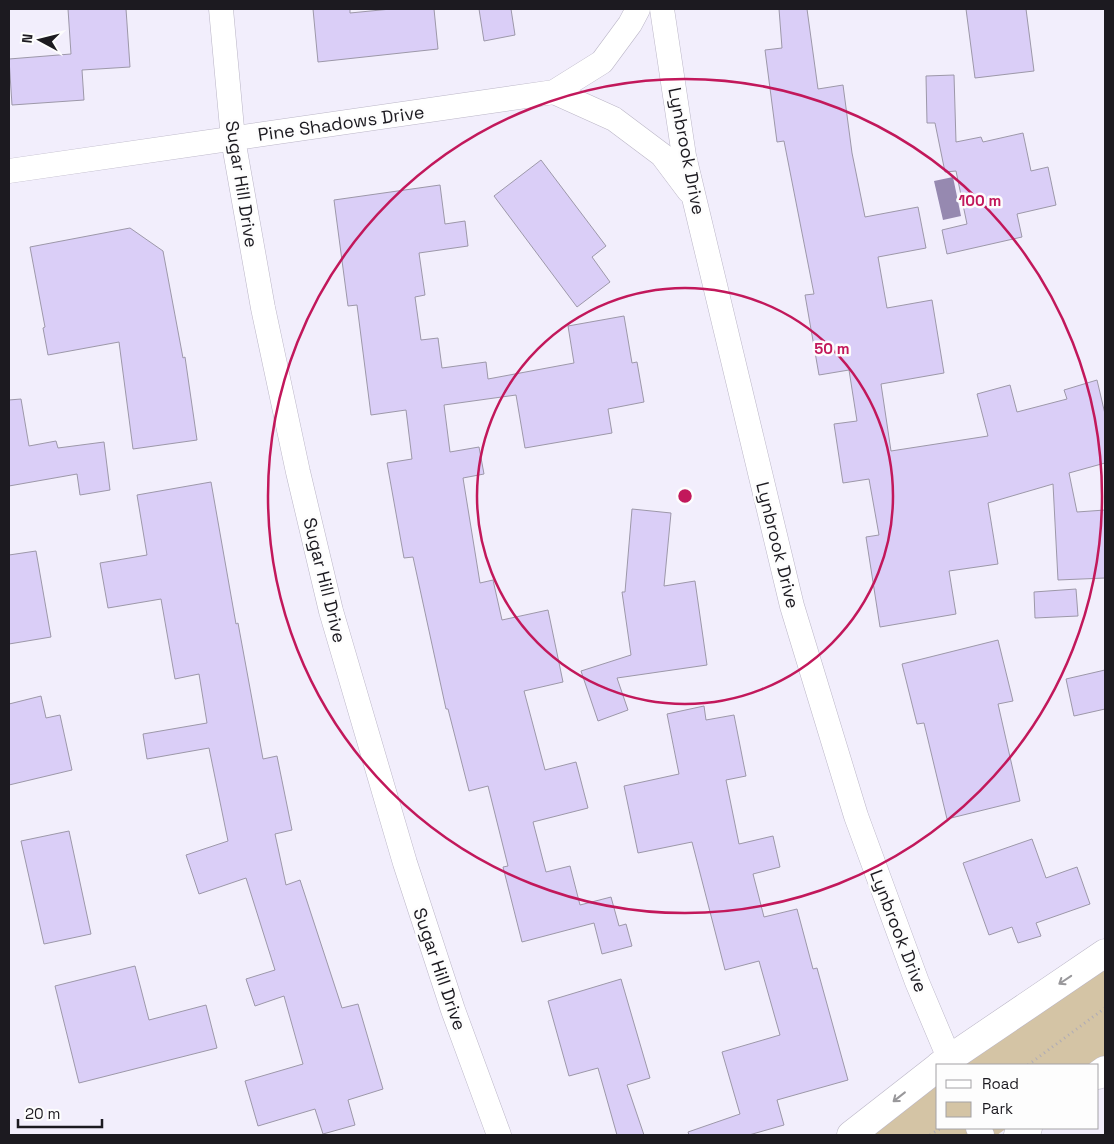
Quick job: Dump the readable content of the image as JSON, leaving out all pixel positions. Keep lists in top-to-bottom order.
{
  "streets": {
    "street": ["Pine Shadows Drive", "Lynbrook Drive", "Sugar Hill Drive"]
  },
  "crossings": [
    ["Pine Shadows Drive", "Sugar Hill Drive"]
  ],
  "legend": ["Road", "Park"],
  "scale_bar": "20 m",
  "north": "left",
  "rings": ["100 m", "50 m"]
}
